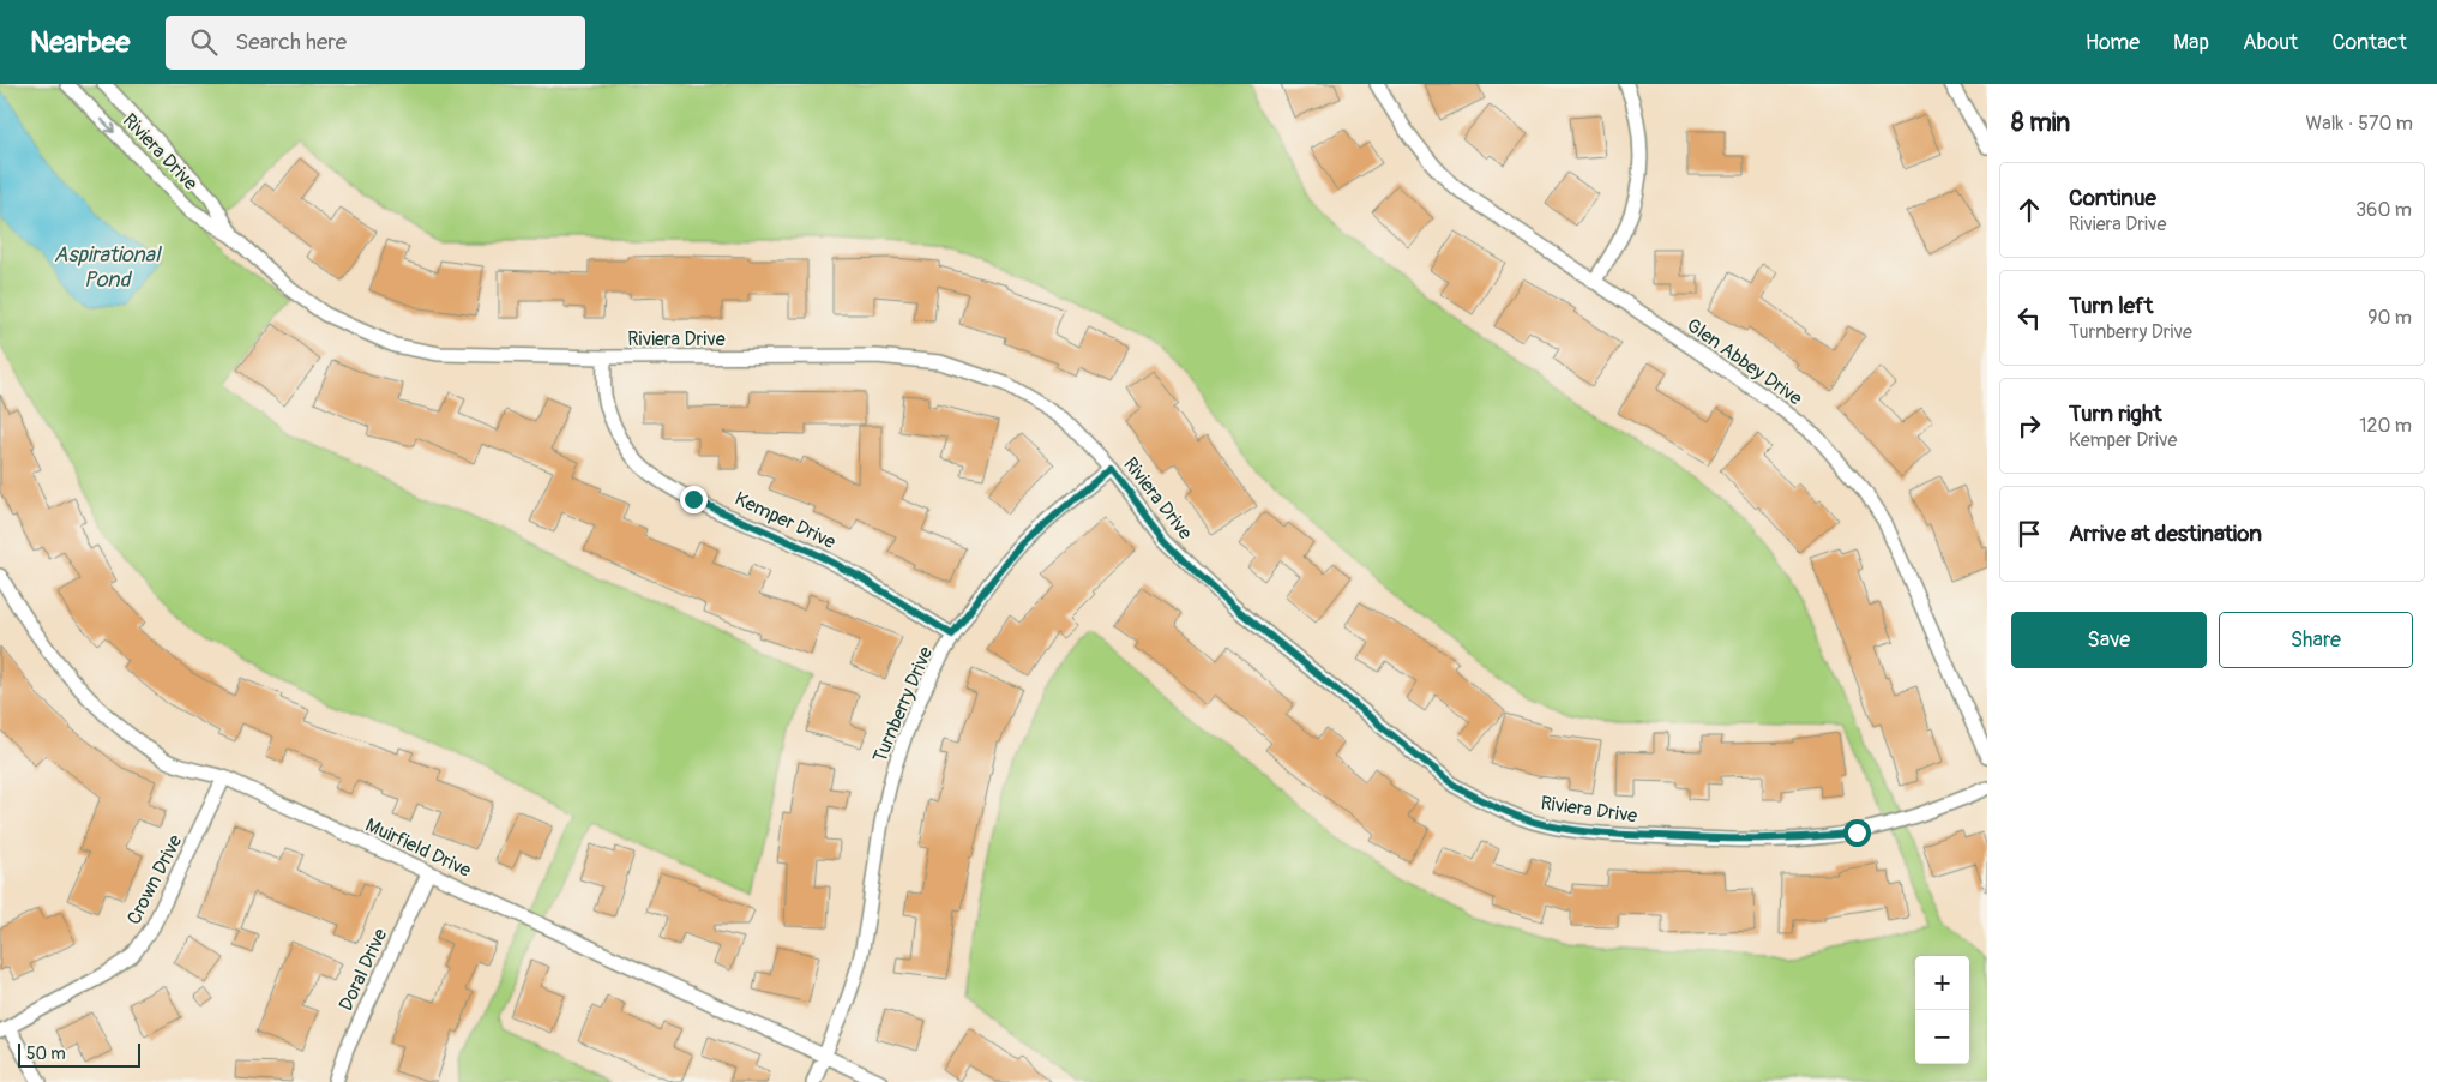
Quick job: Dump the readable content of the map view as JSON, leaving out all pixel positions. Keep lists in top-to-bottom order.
{
  "streets": {
    "street": [
      "Riviera Drive",
      "Glen Abbey Drive",
      "Kemper Drive",
      "Turnberry Drive",
      "Muirfield Drive",
      "Crown Drive",
      "Doral Drive"
    ]
  },
  "crossings": [
    ["Riviera Drive", "Kemper Drive"],
    ["Riviera Drive", "Turnberry Drive"],
    ["Kemper Drive", "Turnberry Drive"],
    ["Turnberry Drive", "Muirfield Drive"],
    ["Muirfield Drive", "Crown Drive"],
    ["Muirfield Drive", "Doral Drive"]
  ],
  "water": ["Aspirational Pond"],
  "scale_bar": "50 m",
  "page": {
    "header": "Nearbee",
    "search": "Search here",
    "nav": [
      "Home",
      "Map",
      "About",
      "Contact"
    ],
    "heading": ["8 min", "Walk · 570 m"],
    "list": [
      ["Continue", "Riviera Drive", "360 m"],
      ["Turn left", "Turnberry Drive", "90 m"],
      ["Turn right", "Kemper Drive", "120 m"],
      "Arrive at destination"
    ],
    "buttons": ["Save", "Share"],
    "map_buttons": ["+", "−"],
    "scale": "50 m"
  }
}
